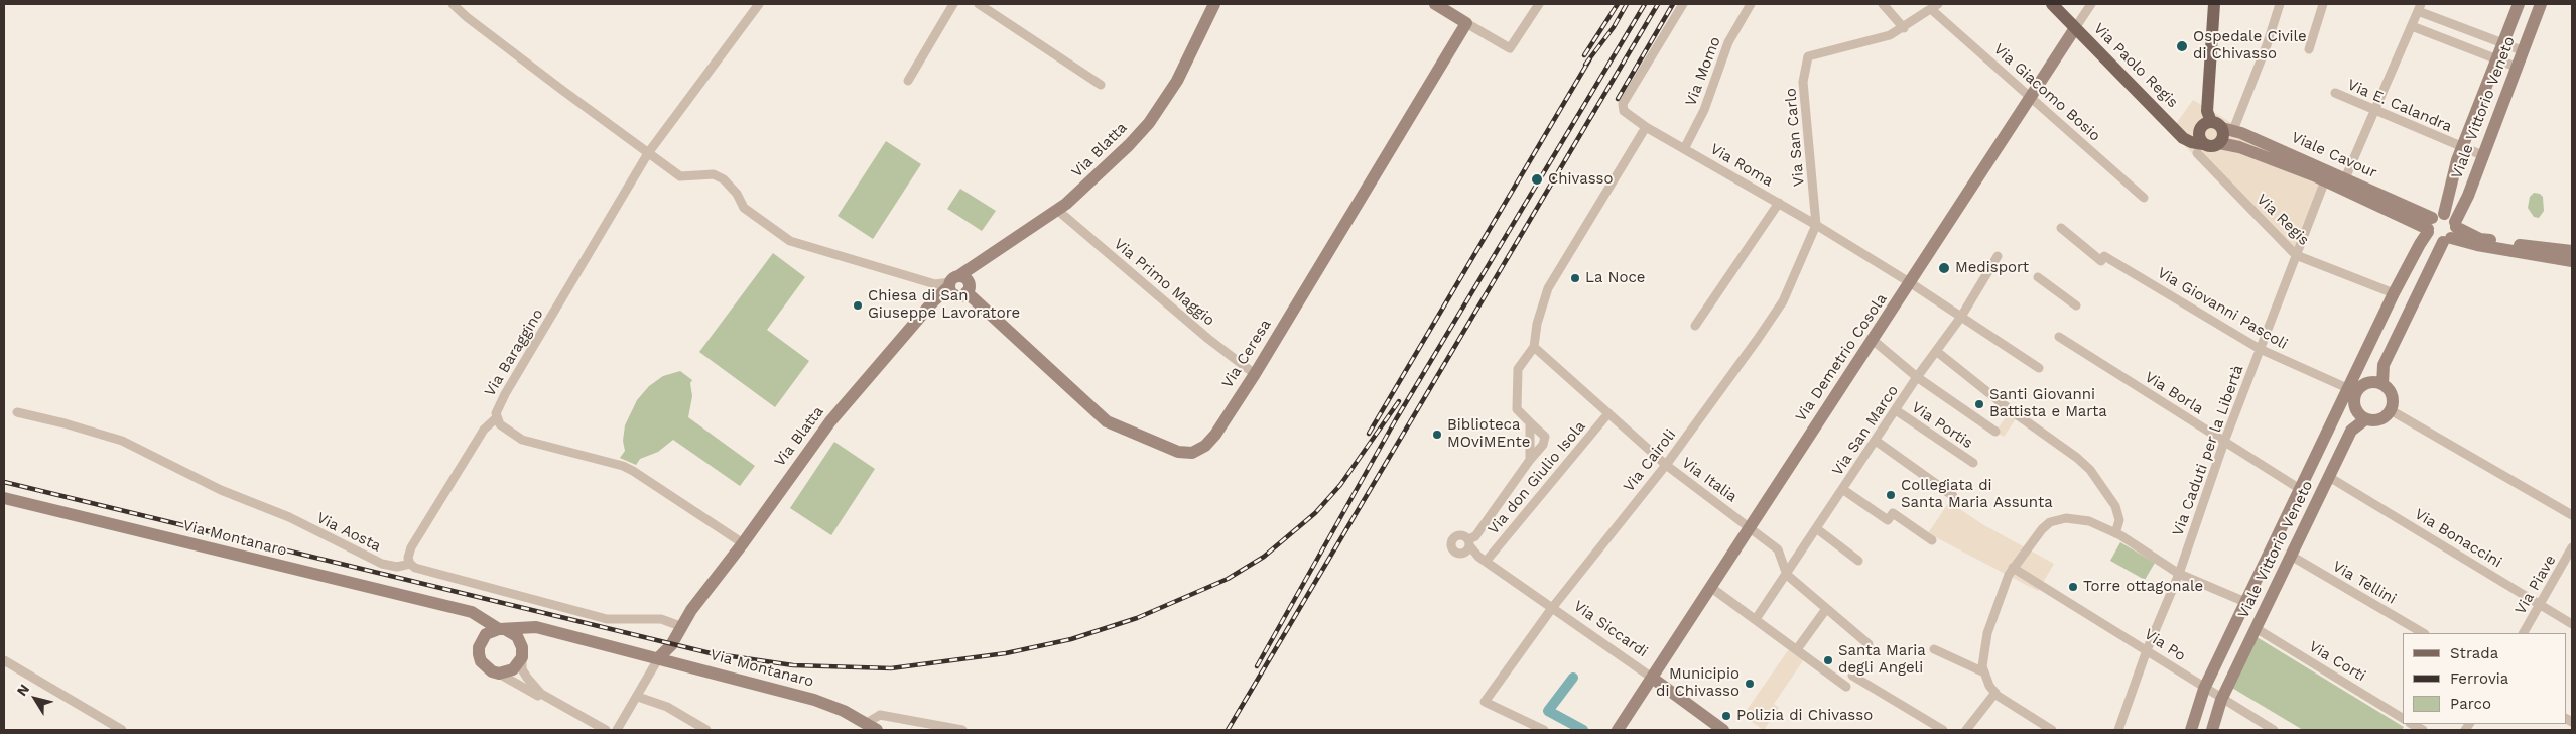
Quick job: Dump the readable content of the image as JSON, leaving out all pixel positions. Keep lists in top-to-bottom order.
{
  "streets": {
    "main road": [
      "Via Paolo Regis",
      "Viale Vittorio Veneto",
      "Via Blatta",
      "Viale Cavour",
      "Via Ceresa",
      "Via Demetrio Cosola",
      "Via Montanaro",
      "Via Siccardi"
    ],
    "street": [
      "Via Momo",
      "Via Giacomo Bosio",
      "Via E. Calandra",
      "Via San Carlo",
      "Via Roma",
      "Via Regis",
      "Via Primo Maggio",
      "Via Giovanni Pascoli",
      "Via Baraggino",
      "Via Borla",
      "Via Portis",
      "Via San Marco",
      "Via Caduti per la Libertà",
      "Via Cairoli",
      "Via don Giulio Isola",
      "Via Italia",
      "Via Aosta",
      "Via Bonaccini",
      "Via Tellini",
      "Via Piave",
      "Via Po",
      "Via Corti"
    ]
  },
  "crossings": [
    ["Via Paolo Regis", "Via Regis"],
    ["Via Paolo Regis", "Via Demetrio Cosola"],
    ["Via Momo", "Via Roma"],
    ["Via Giacomo Bosio", "Via San Carlo"],
    ["Via Giacomo Bosio", "Via Demetrio Cosola"],
    ["Via E. Calandra", "Viale Vittorio Veneto"],
    ["Viale Vittorio Veneto", "Viale Cavour"],
    ["Viale Vittorio Veneto", "Via Regis"],
    ["Viale Vittorio Veneto", "Via Giovanni Pascoli"],
    ["Viale Vittorio Veneto", "Via Borla"],
    ["Viale Vittorio Veneto", "Via Bonaccini"],
    ["Viale Vittorio Veneto", "Via Tellini"],
    ["Viale Vittorio Veneto", "Via Po"],
    ["Viale Vittorio Veneto", "Via Corti"],
    ["Via San Carlo", "Via Roma"],
    ["Via San Carlo", "Via Cairoli"],
    ["Via Blatta", "Via Primo Maggio"],
    ["Via Blatta", "Via Ceresa"],
    ["Via Blatta", "Via Aosta"],
    ["Via Blatta", "Via Montanaro"],
    ["Viale Cavour", "Via Caduti per la Libertà"],
    ["Via Roma", "Via Demetrio Cosola"],
    ["Via Roma", "Via Cairoli"],
    ["Via Regis", "Via Caduti per la Libertà"],
    ["Via Primo Maggio", "Via Ceresa"],
    ["Via Giovanni Pascoli", "Via Caduti per la Libertà"],
    ["Via Baraggino", "Via Aosta"],
    ["Via Demetrio Cosola", "Via Italia"],
    ["Via Demetrio Cosola", "Via Siccardi"],
    ["Via Borla", "Via Caduti per la Libertà"],
    ["Via Portis", "Via San Marco"],
    ["Via San Marco", "Via Italia"],
    ["Via Caduti per la Libertà", "Via Po"],
    ["Via Cairoli", "Via Italia"],
    ["Via Cairoli", "Via Siccardi"],
    ["Via don Giulio Isola", "Via Italia"],
    ["Via don Giulio Isola", "Via Siccardi"],
    ["Via Bonaccini", "Via Piave"]
  ],
  "places": [
    "Ospedale Civile di Chivasso",
    "Chivasso",
    "Medisport",
    "La Noce",
    "Chiesa di San Giuseppe Lavoratore",
    "Santi Giovanni Battista e Marta",
    "Biblioteca MOviMEnte",
    "Collegiata di Santa Maria Assunta",
    "Torre ottagonale",
    "Santa Maria degli Angeli",
    "Municipio di Chivasso",
    "Polizia di Chivasso"
  ],
  "legend": ["Strada", "Ferrovia", "Parco"],
  "north": "top left"
}
